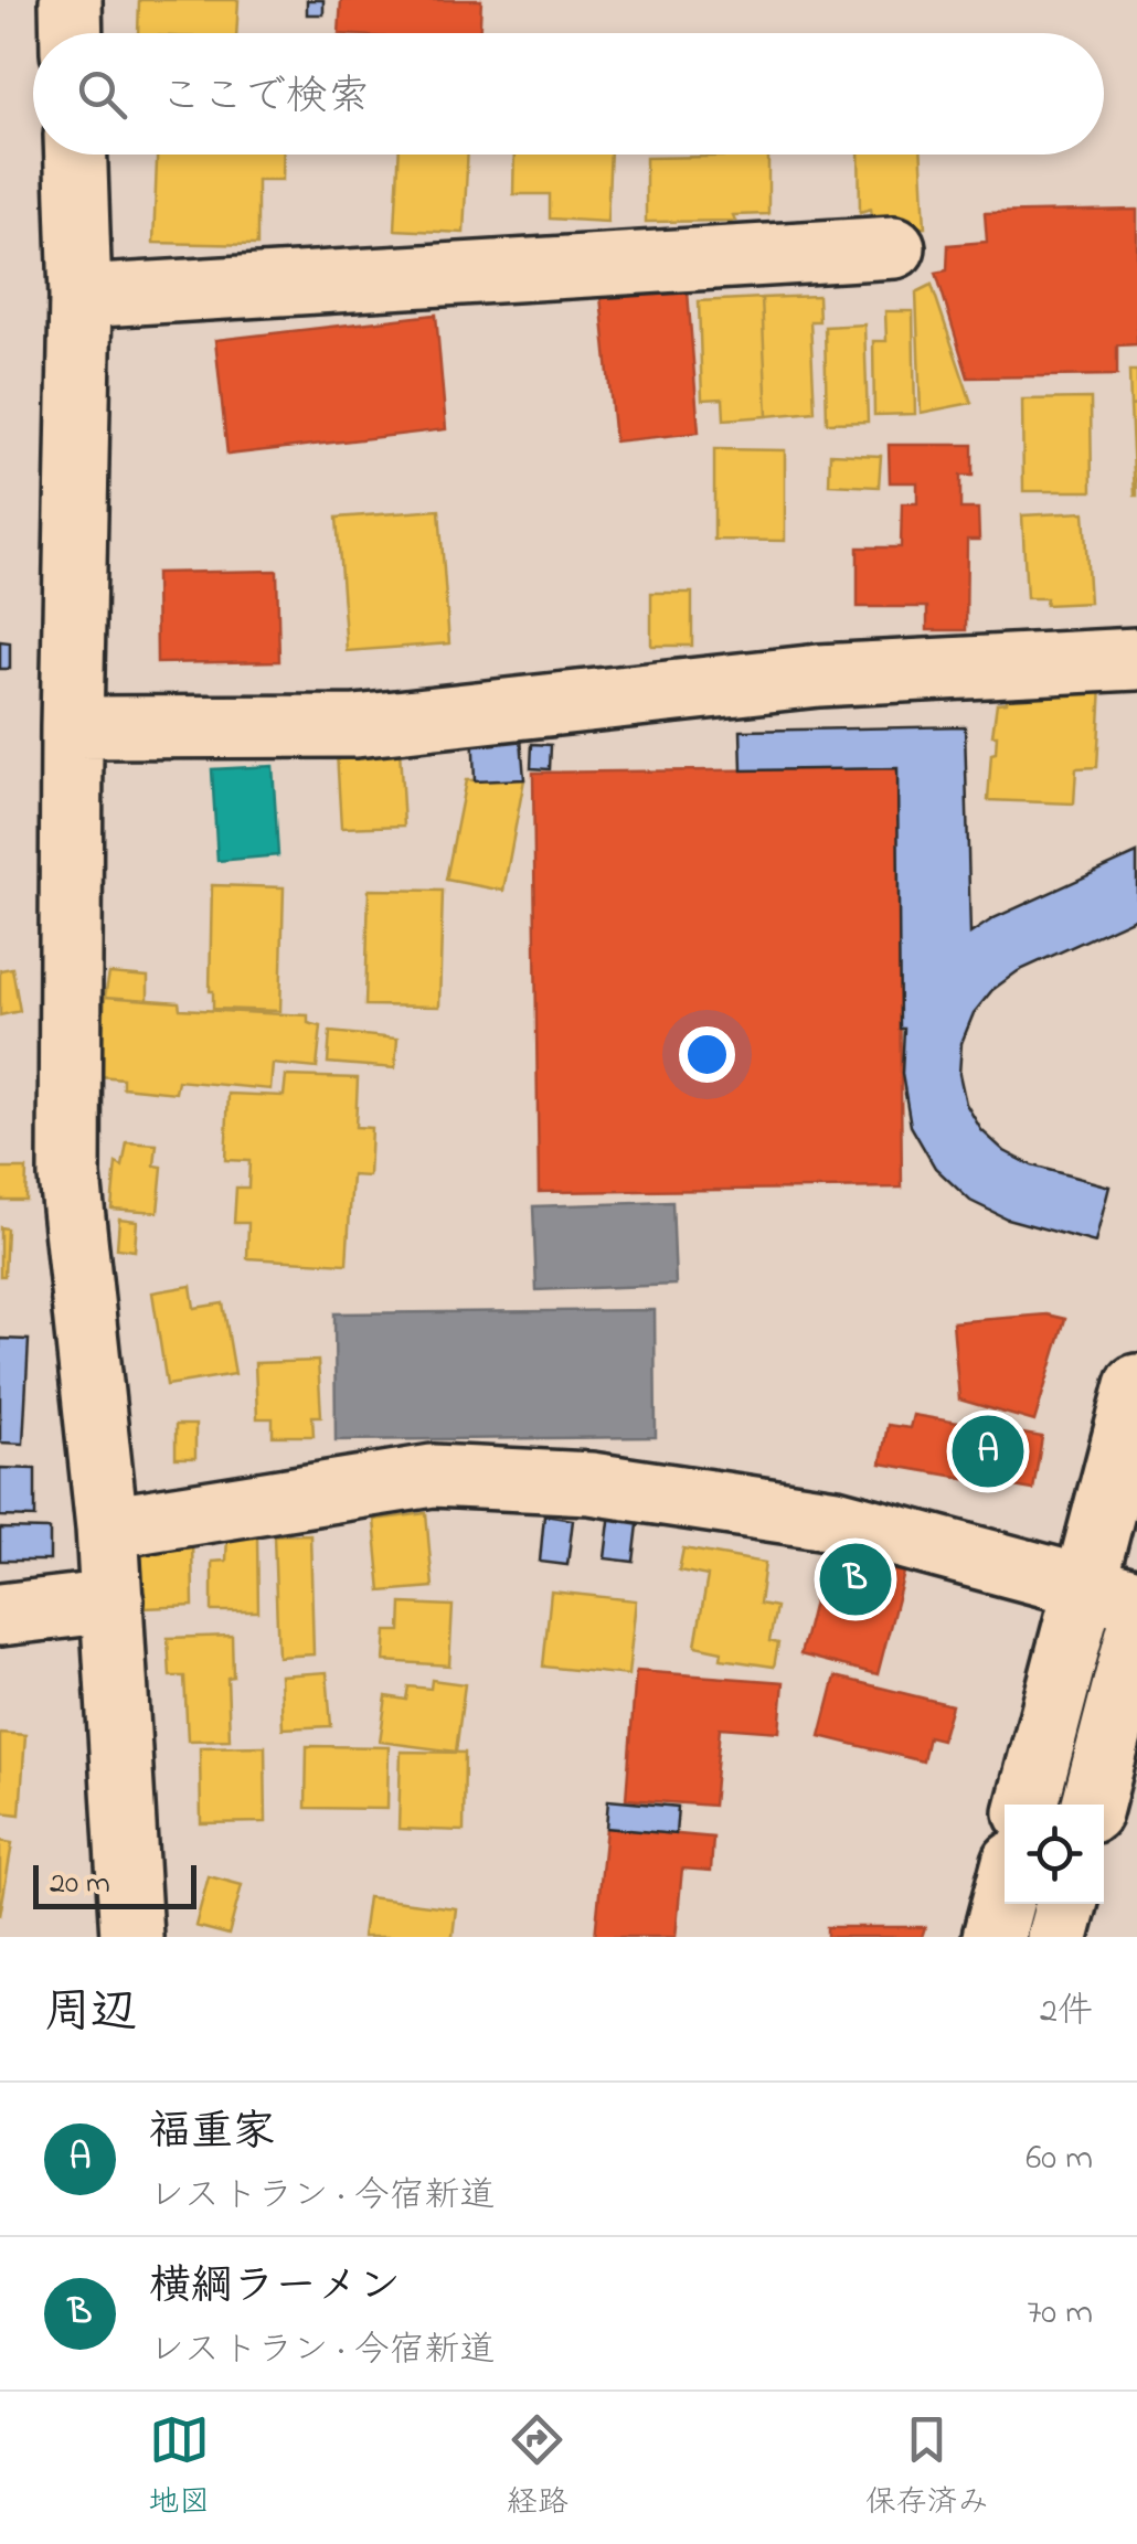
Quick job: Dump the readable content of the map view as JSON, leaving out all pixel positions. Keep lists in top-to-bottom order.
{
  "scale_bar": "20 m",
  "page": {
    "search": "ここで検索",
    "pins": ["A", "B"],
    "scale": "20 m",
    "heading": ["周辺", "2件"],
    "list": [
      {
        "mark": "A",
        "name": "福重家",
        "note": "レストラン · 今宿新道",
        "value": "60 m"
      },
      {
        "mark": "B",
        "name": "横綱ラーメン",
        "note": "レストラン · 今宿新道",
        "value": "70 m"
      }
    ],
    "nav": ["地図", "経路", "保存済み"]
  }
}
